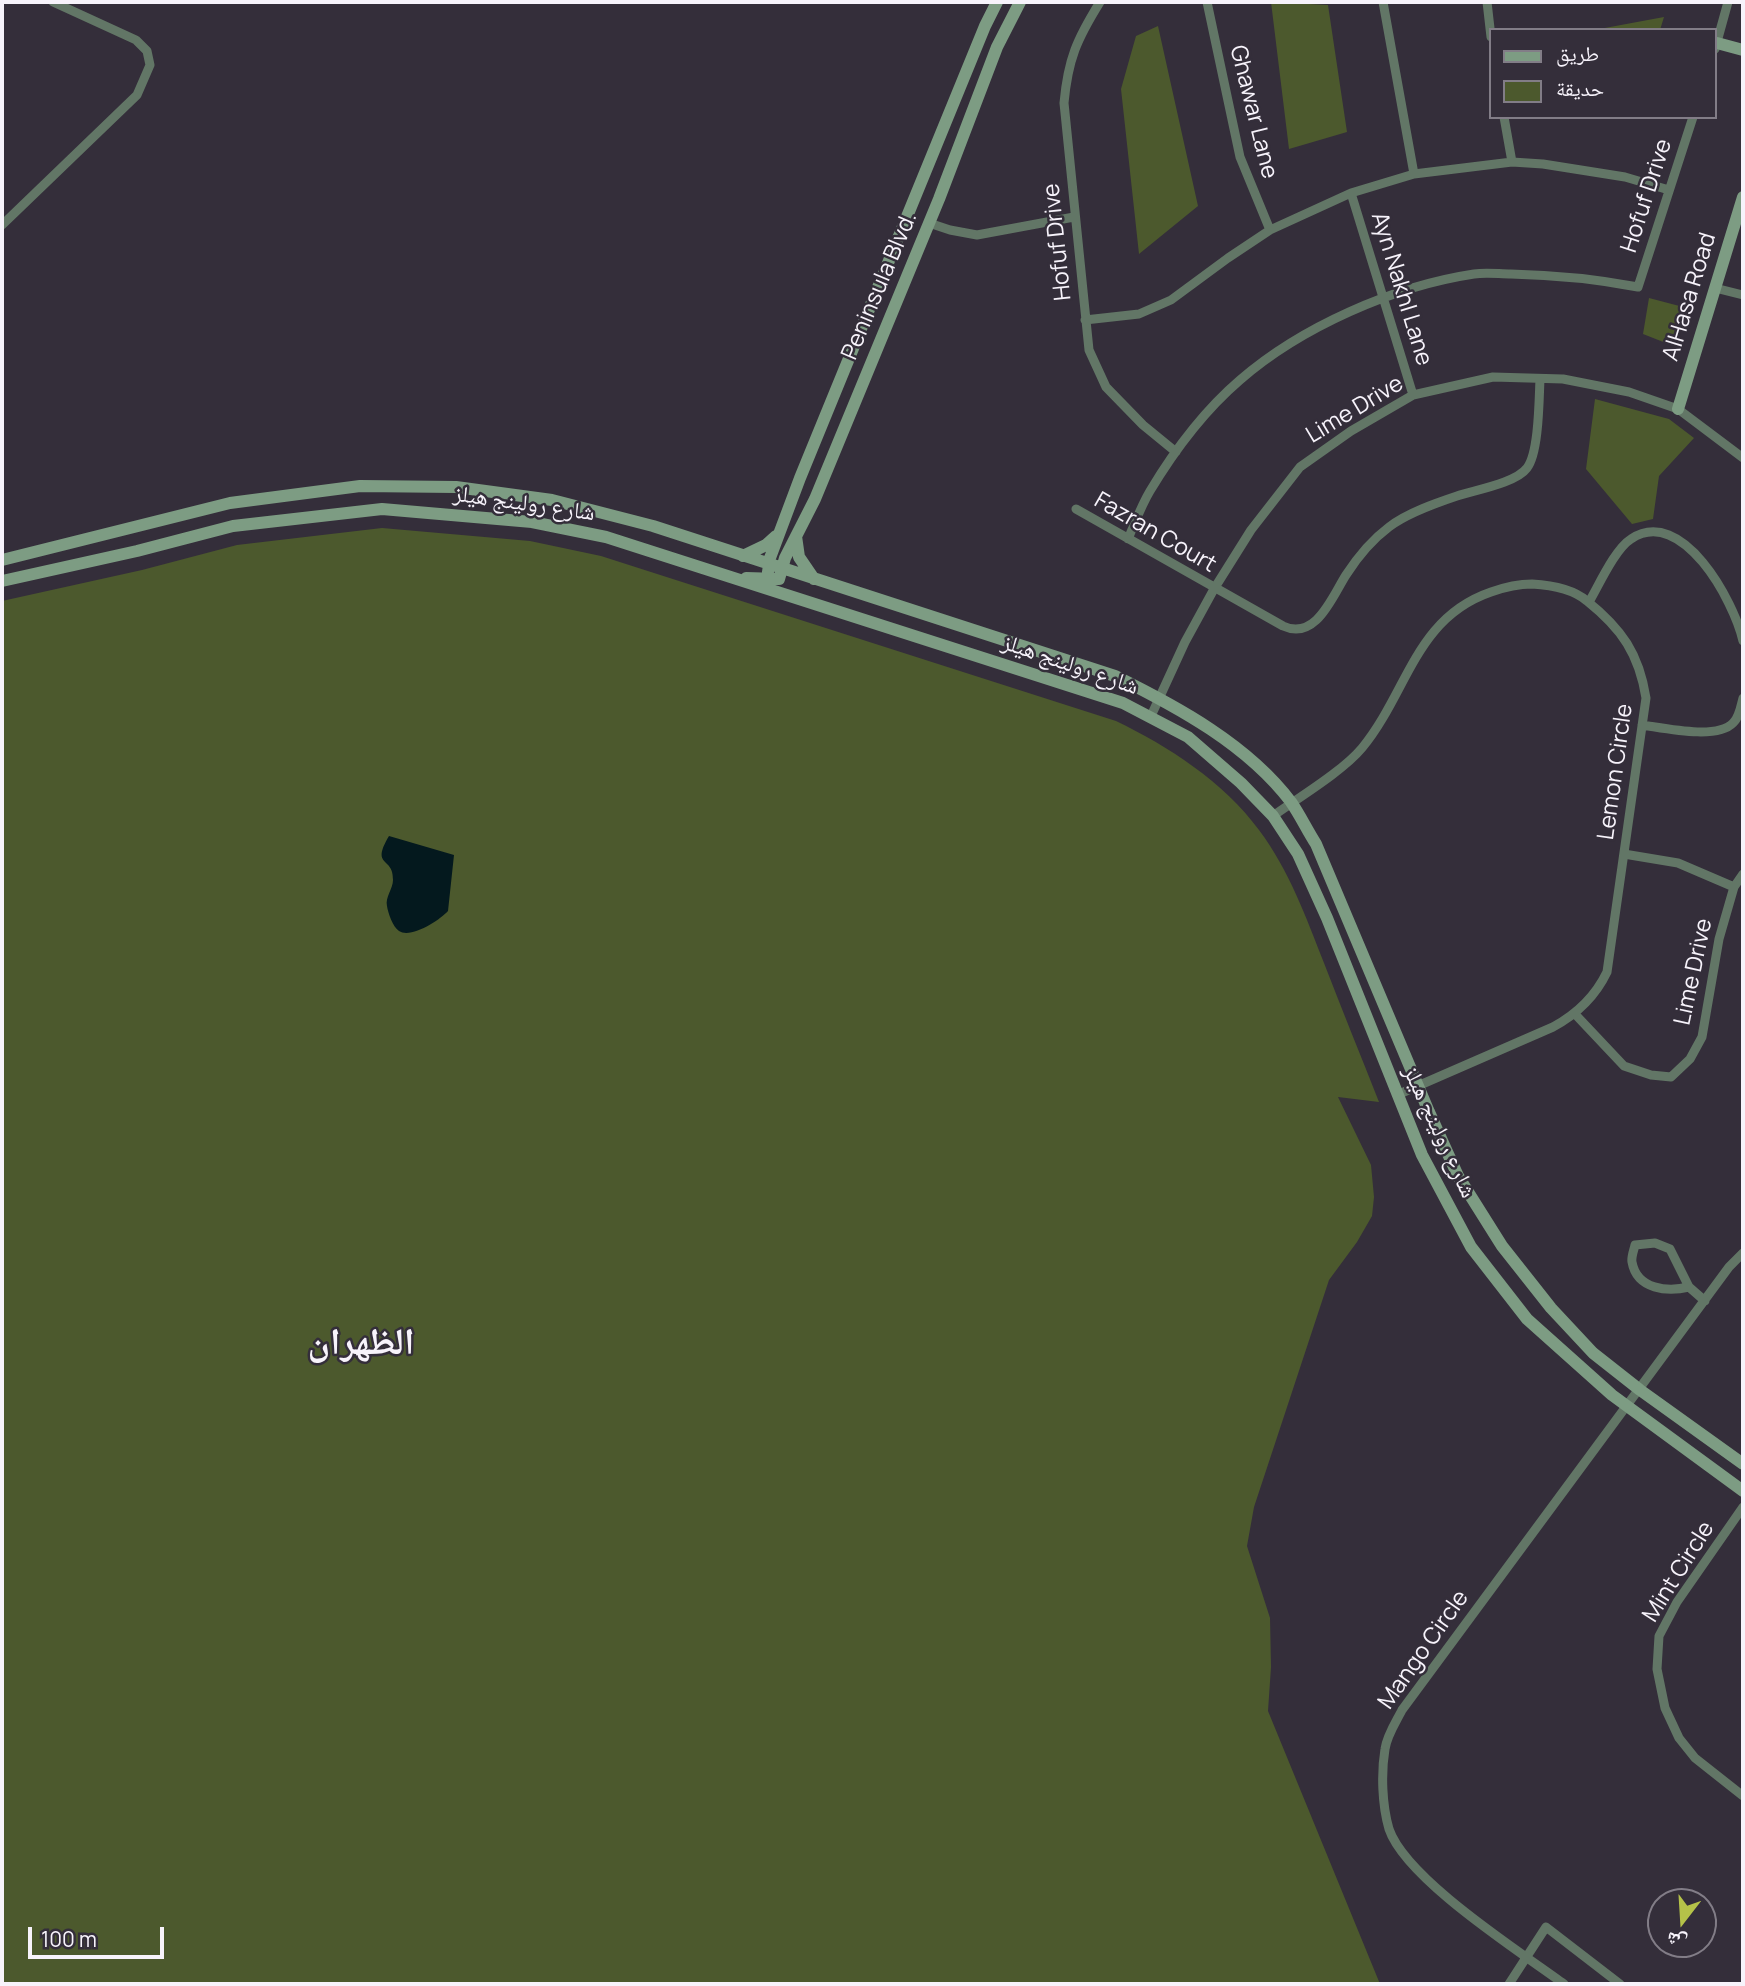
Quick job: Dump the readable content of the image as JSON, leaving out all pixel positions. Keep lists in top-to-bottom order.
{
  "streets": {
    "main road": ["Peninsula Blvd.", "AlHasa Road", "شارع رولينج هيلز"],
    "street": [
      "Ghawar Lane",
      "Hofuf Drive",
      "Ayn Nakhl Lane",
      "Lime Drive",
      "Fazran Court",
      "Lemon Circle",
      "Mint Circle",
      "Mango Circle"
    ]
  },
  "crossings": [
    ["Hofuf Drive", "Ayn Nakhl Lane"],
    ["Peninsula Blvd.", "شارع رولينج هيلز"],
    ["Ayn Nakhl Lane", "Lime Drive"],
    ["AlHasa Road", "Lime Drive"],
    ["Lime Drive", "شارع رولينج هيلز"],
    ["Lime Drive", "Fazran Court"],
    ["Lime Drive", "Lemon Circle"],
    ["شارع رولينج هيلز", "Lemon Circle"],
    ["شارع رولينج هيلز", "Mango Circle"]
  ],
  "districts": ["الظهران"],
  "legend": ["طريق", "حديقة"],
  "scale_bar": "100 m",
  "north": "bottom"
}
